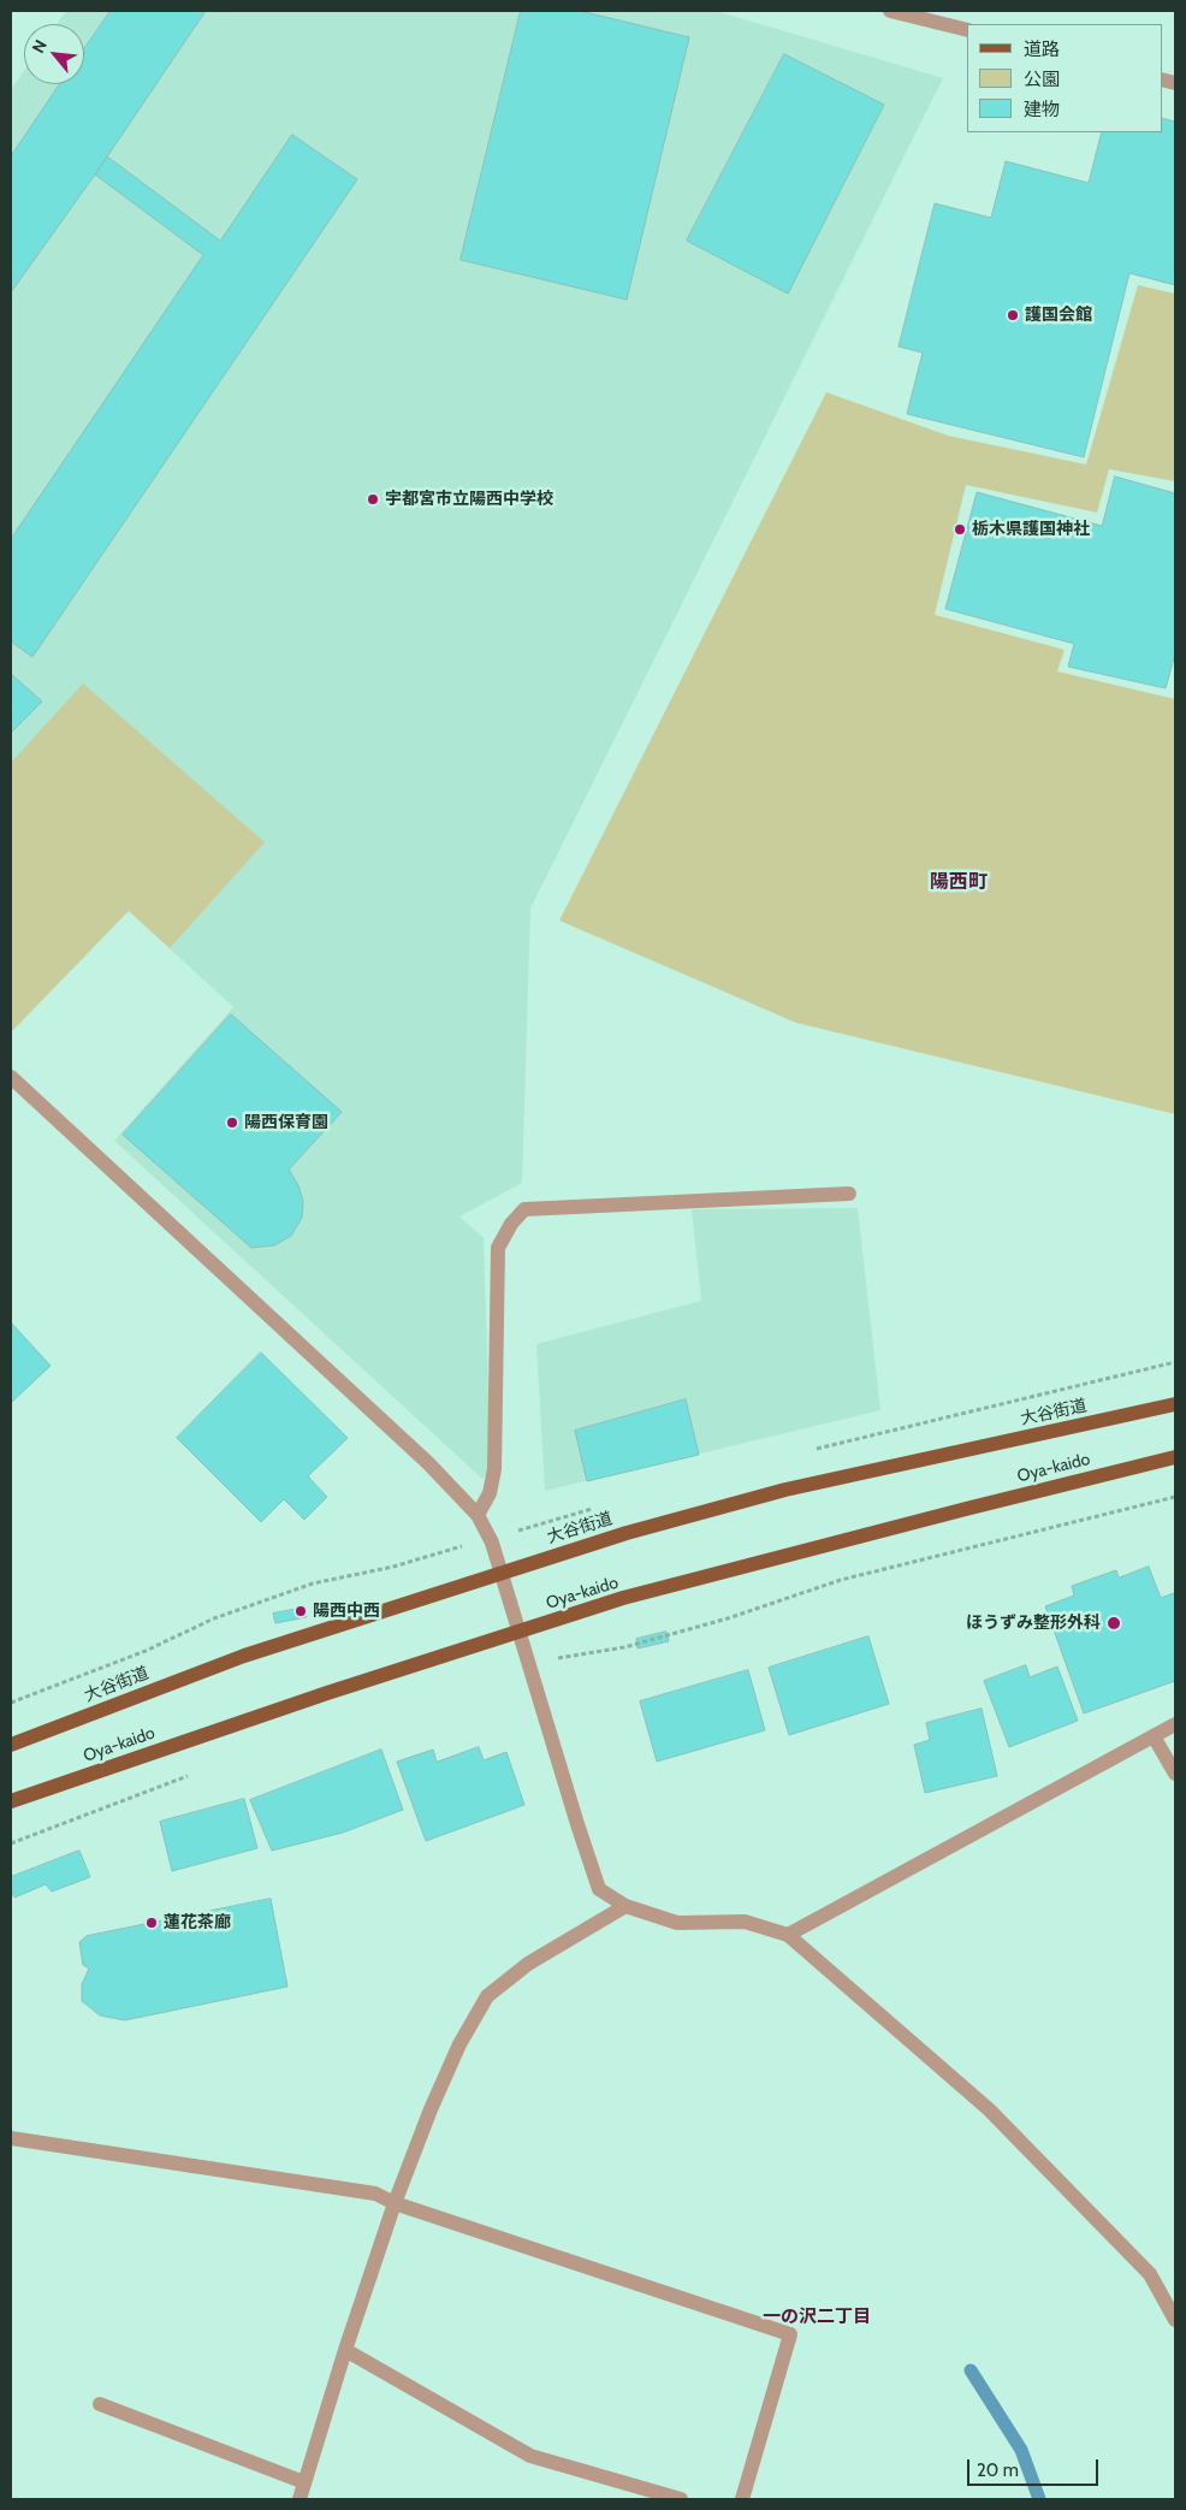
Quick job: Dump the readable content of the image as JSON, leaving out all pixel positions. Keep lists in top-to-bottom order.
{
  "streets": {
    "main road": ["大谷街道", "Oya-kaido"]
  },
  "districts": ["陽西町", "一の沢二丁目"],
  "places": [
    "護国会館",
    "宇都宮市立陽西中学校",
    "栃木県護国神社",
    "陽西保育園",
    "陽西中西",
    "ほうずみ整形外科",
    "蓮花茶廊"
  ],
  "legend": ["道路", "公園", "建物"],
  "scale_bar": "20 m",
  "north": "top left"
}
